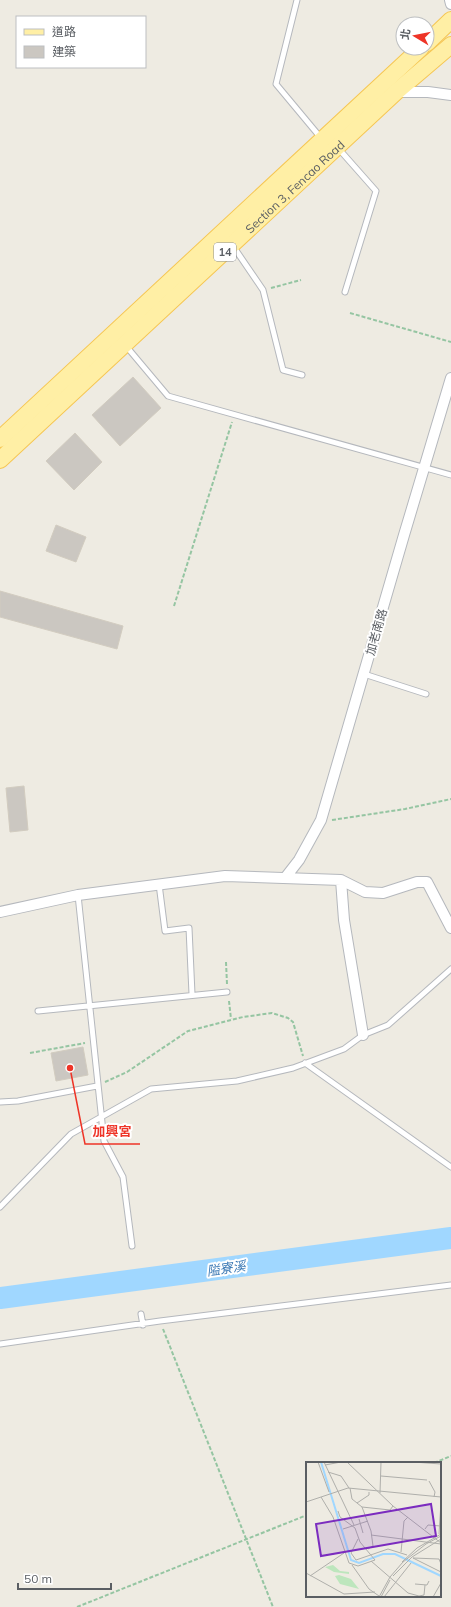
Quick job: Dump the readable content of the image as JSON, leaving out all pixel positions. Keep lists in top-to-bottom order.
{
  "streets": {
    "main road": ["Section 3, Fencao Road", "14"],
    "street": ["加老南路"]
  },
  "water": ["隘寮溪"],
  "places": ["加興宮"],
  "legend": ["道路", "建築"],
  "scale_bar": "50 m",
  "north": "left"
}
